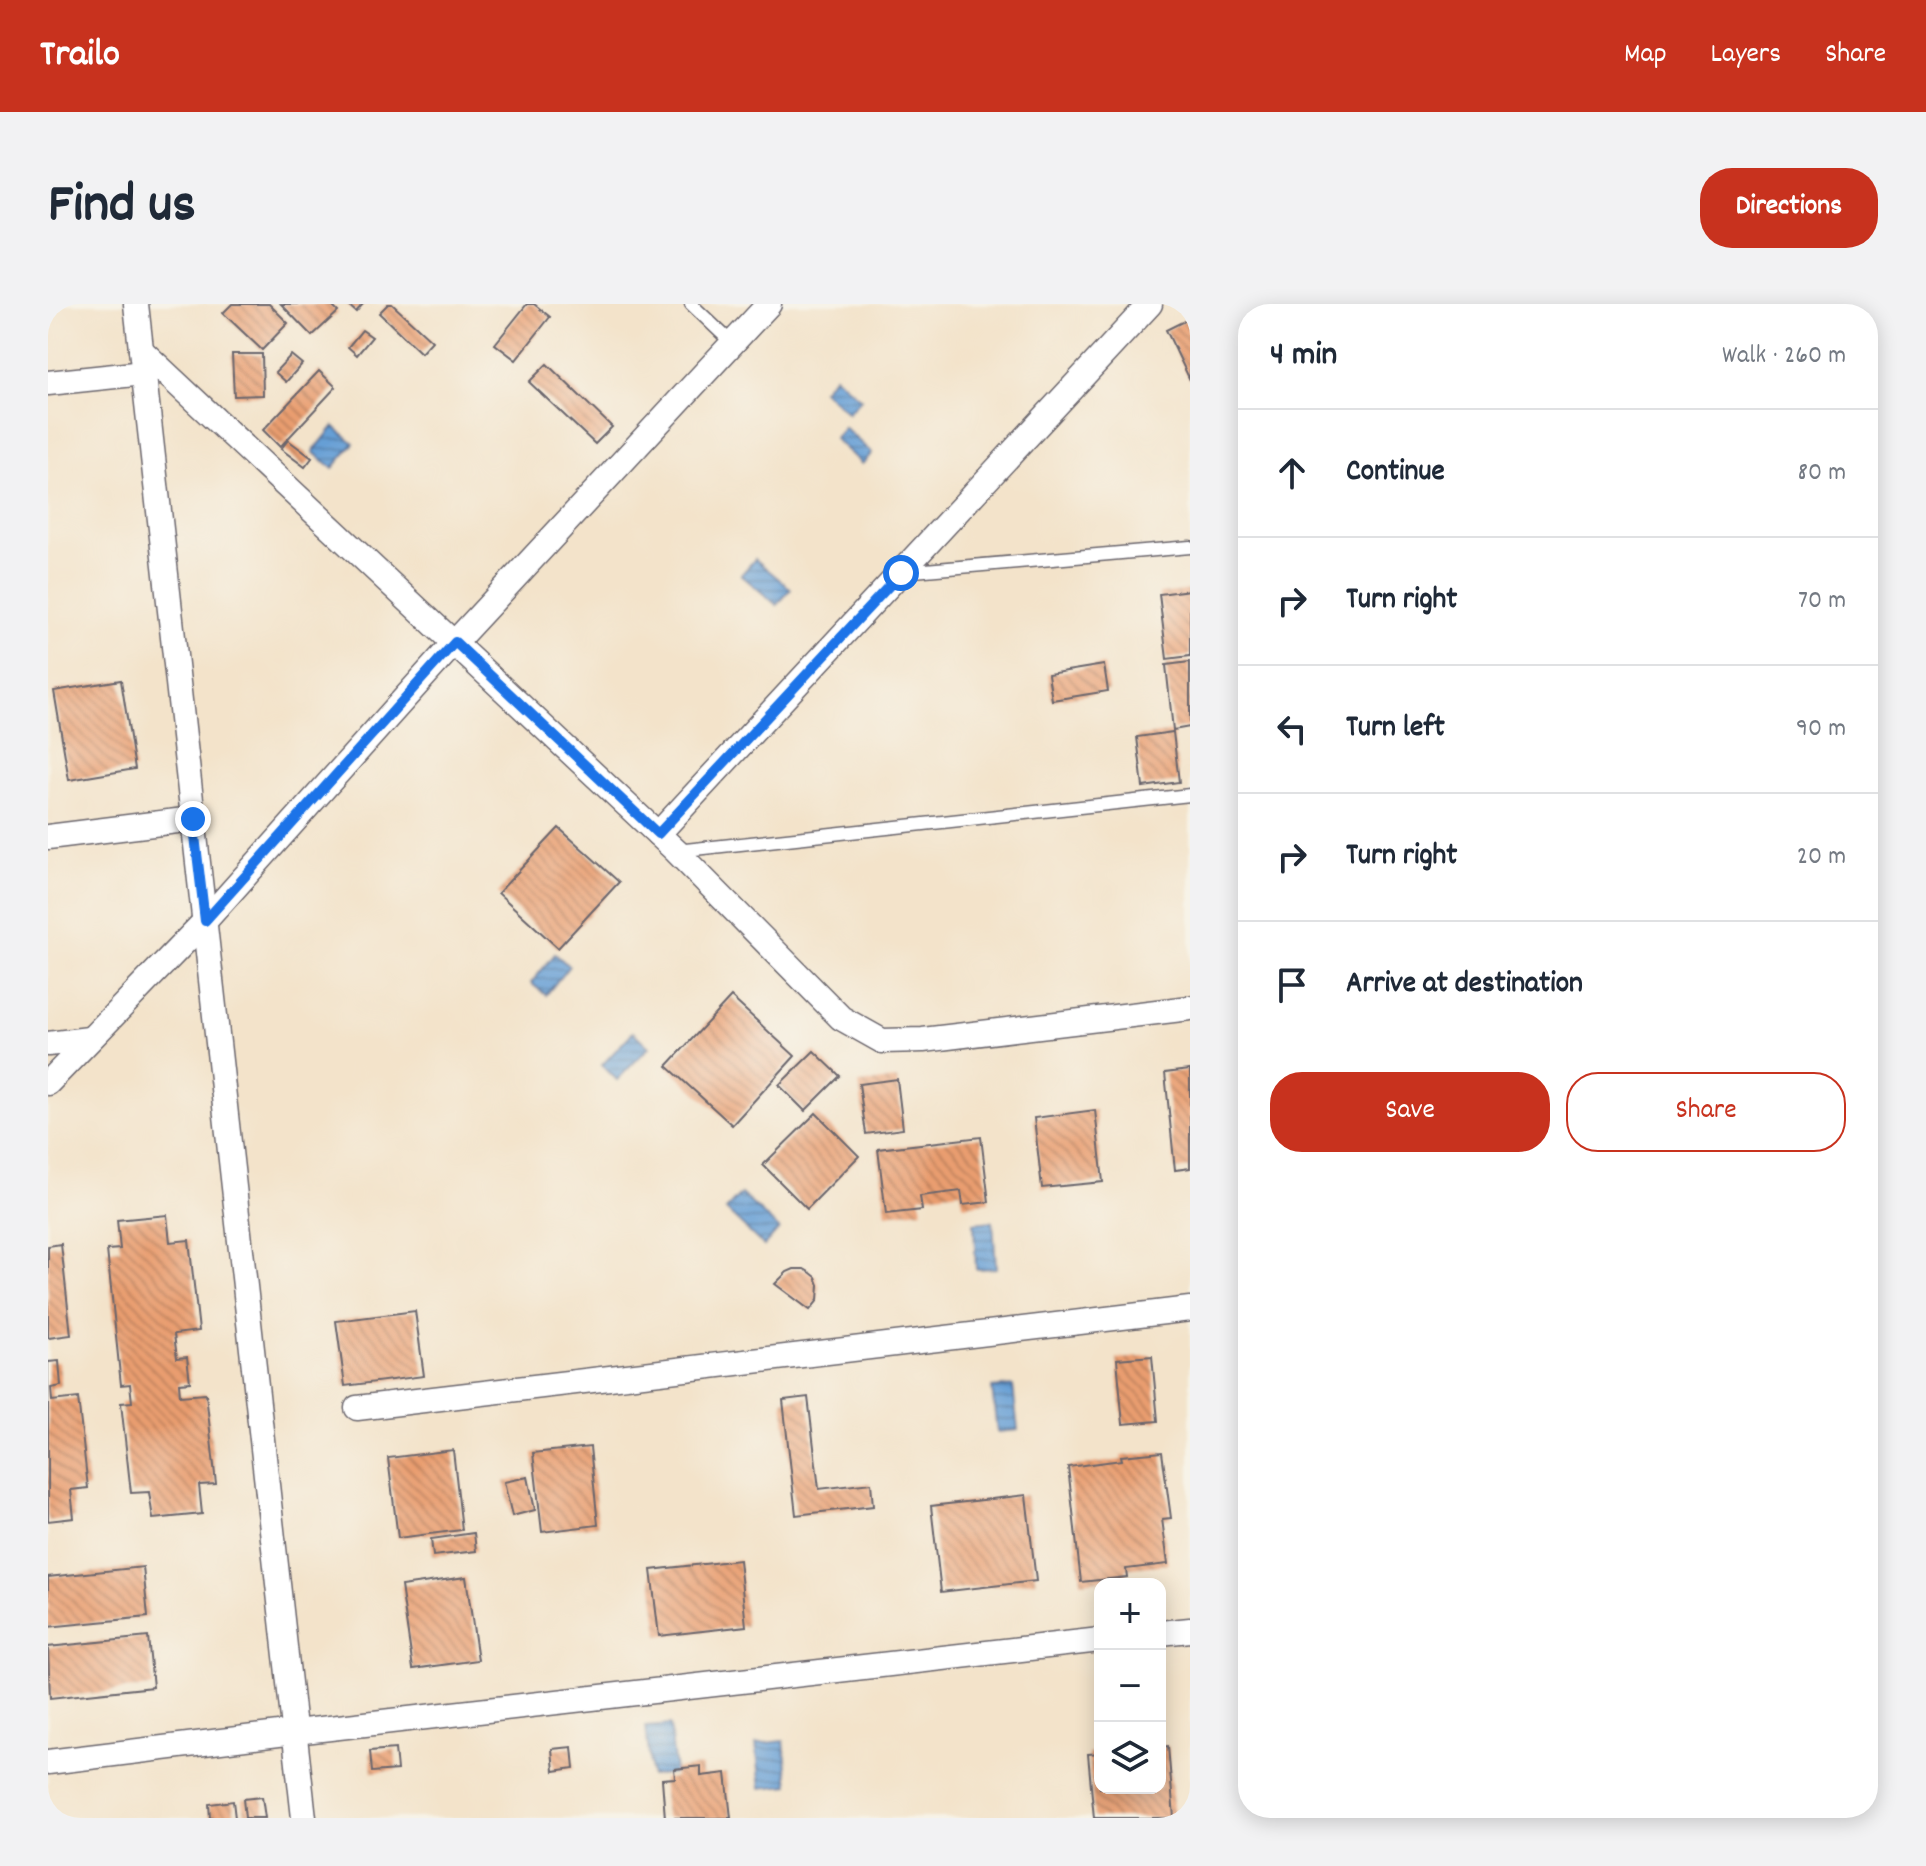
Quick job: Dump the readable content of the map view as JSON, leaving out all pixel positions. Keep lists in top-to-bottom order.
{
  "page": {
    "header": "Trailo",
    "nav": ["Map", "Layers", "Share"],
    "title": "Find us",
    "buttons": [
      "Directions",
      ["Save", "Share"]
    ],
    "heading": ["4 min", "Walk · 260 m"],
    "list": [
      ["Continue", "80 m"],
      ["Turn right", "70 m"],
      ["Turn left", "90 m"],
      ["Turn right", "20 m"],
      "Arrive at destination"
    ],
    "map_buttons": ["+", "−"]
  }
}
